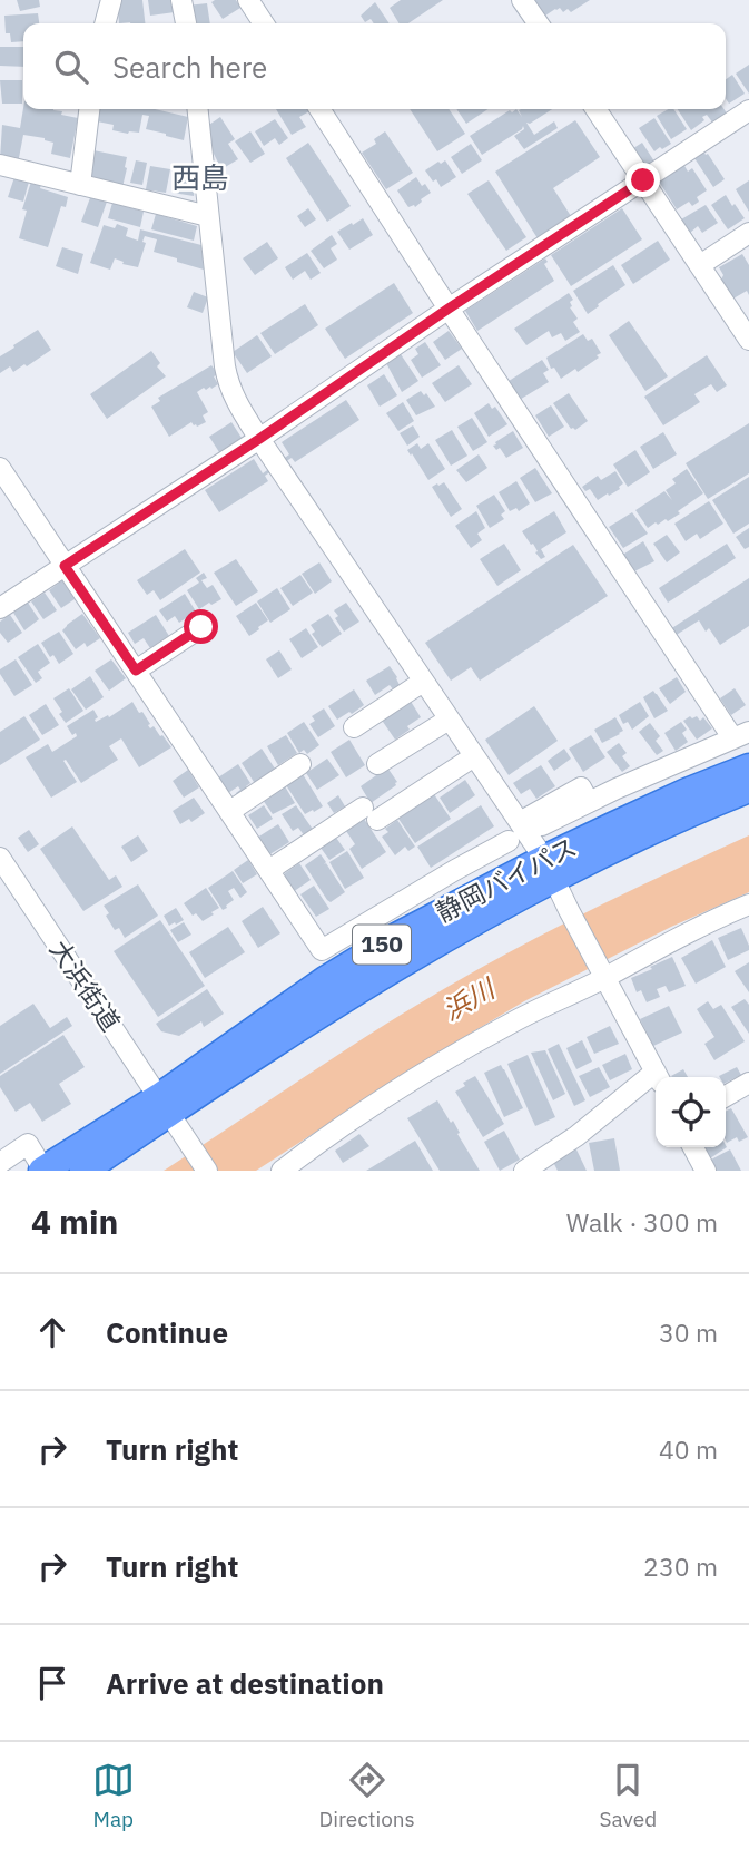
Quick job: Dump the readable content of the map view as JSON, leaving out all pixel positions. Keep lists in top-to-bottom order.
{
  "streets": {
    "highway": ["静岡バイパス", "150"],
    "street": ["大浜街道"]
  },
  "crossings": [
    ["静岡バイパス", "大浜街道"]
  ],
  "districts": ["西島"],
  "water": ["浜川"],
  "page": {
    "search": "Search here",
    "heading": ["4 min", "Walk · 300 m"],
    "list": [
      ["Continue", "30 m"],
      ["Turn right", "40 m"],
      ["Turn right", "230 m"],
      "Arrive at destination"
    ],
    "nav": ["Map", "Directions", "Saved"]
  }
}
